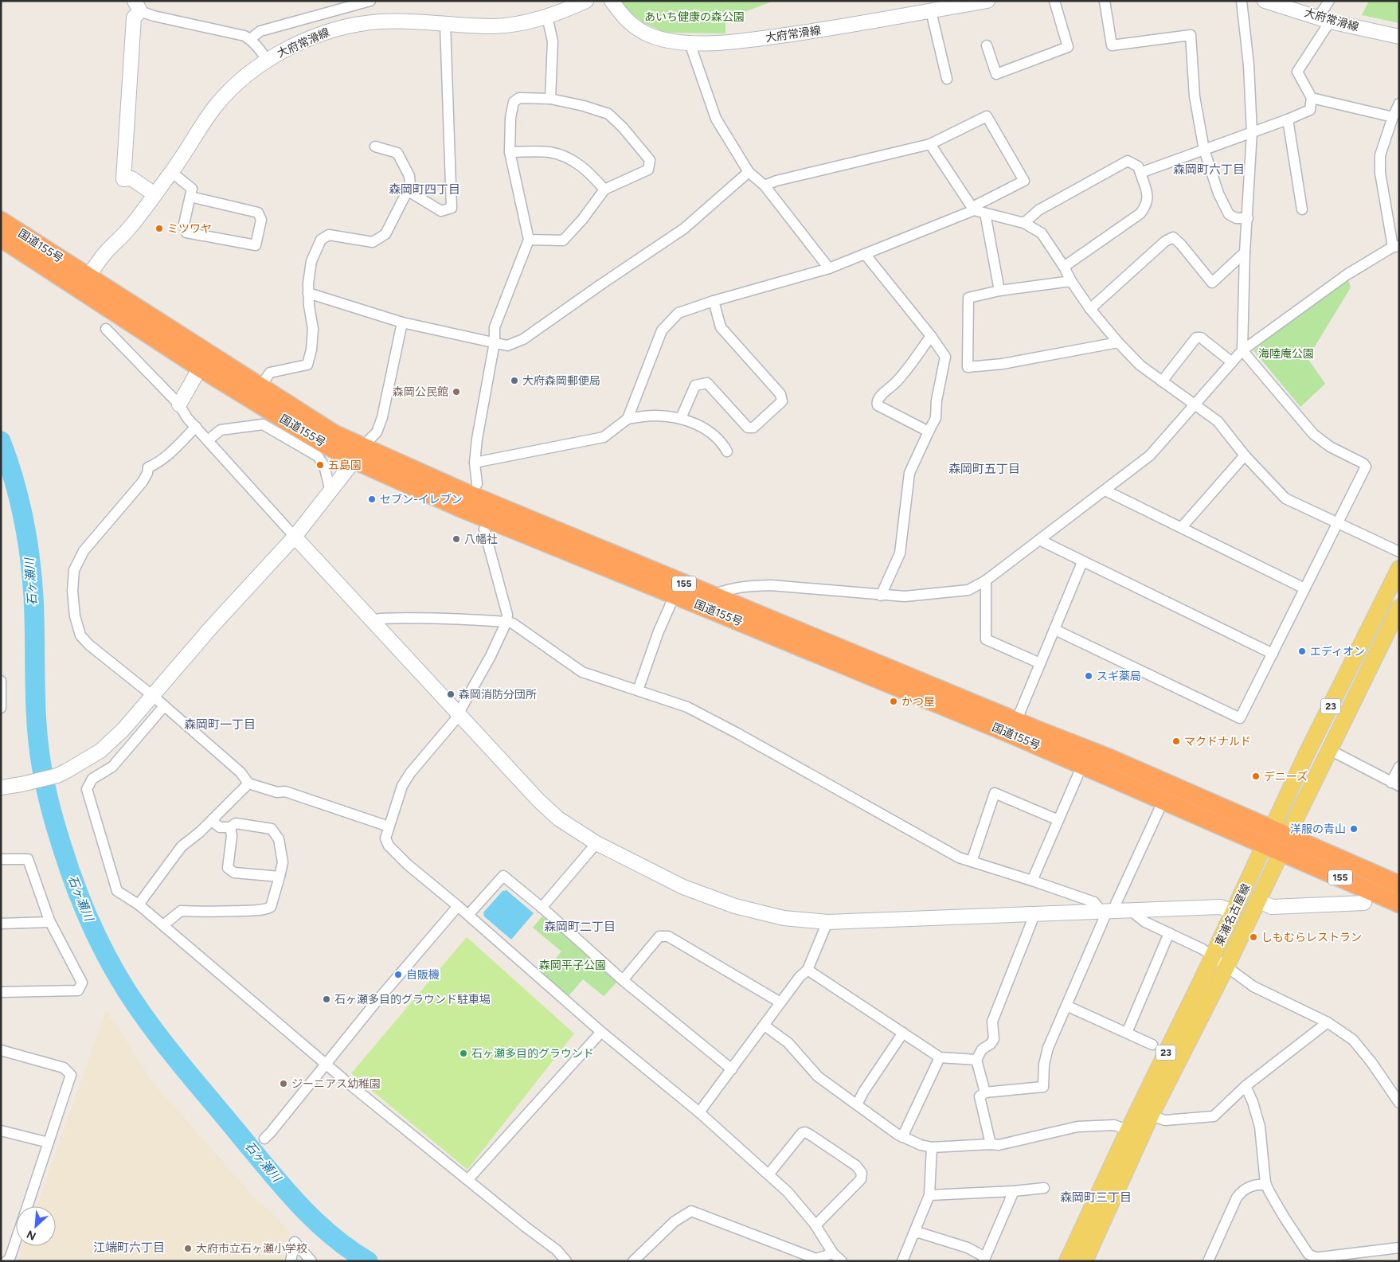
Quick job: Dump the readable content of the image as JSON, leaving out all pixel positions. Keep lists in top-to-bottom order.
{
  "streets": {
    "highway": ["国道155号", "155"],
    "main road": ["23", "東浦名古屋線"],
    "street": ["大府常滑線"]
  },
  "crossings": [
    ["大府常滑線", "国道155号"],
    ["国道155号", "東浦名古屋線"]
  ],
  "districts": [
    "森岡町六丁目",
    "森岡町四丁目",
    "森岡町五丁目",
    "森岡町一丁目",
    "森岡町二丁目",
    "森岡町三丁目",
    "江端町六丁目"
  ],
  "water": ["石ヶ瀬川"],
  "parks": ["あいち健康の森公園", "海陸庵公園", "森岡平子公園"],
  "places": [
    "ミツワヤ",
    "大府森岡郵便局",
    "森岡公民館",
    "五島園",
    "セブン-イレブン",
    "八幡社",
    "エディオン",
    "スギ薬局",
    "森岡消防分団所",
    "かつ屋",
    "マクドナルド",
    "デニーズ",
    "洋服の青山",
    "しもむらレストラン",
    "自販機",
    "石ヶ瀬多目的グラウンド駐車場",
    "石ヶ瀬多目的グラウンド",
    "ジーニアス幼稚園",
    "大府市立石ヶ瀬小学校"
  ],
  "north": "bottom left"
}
